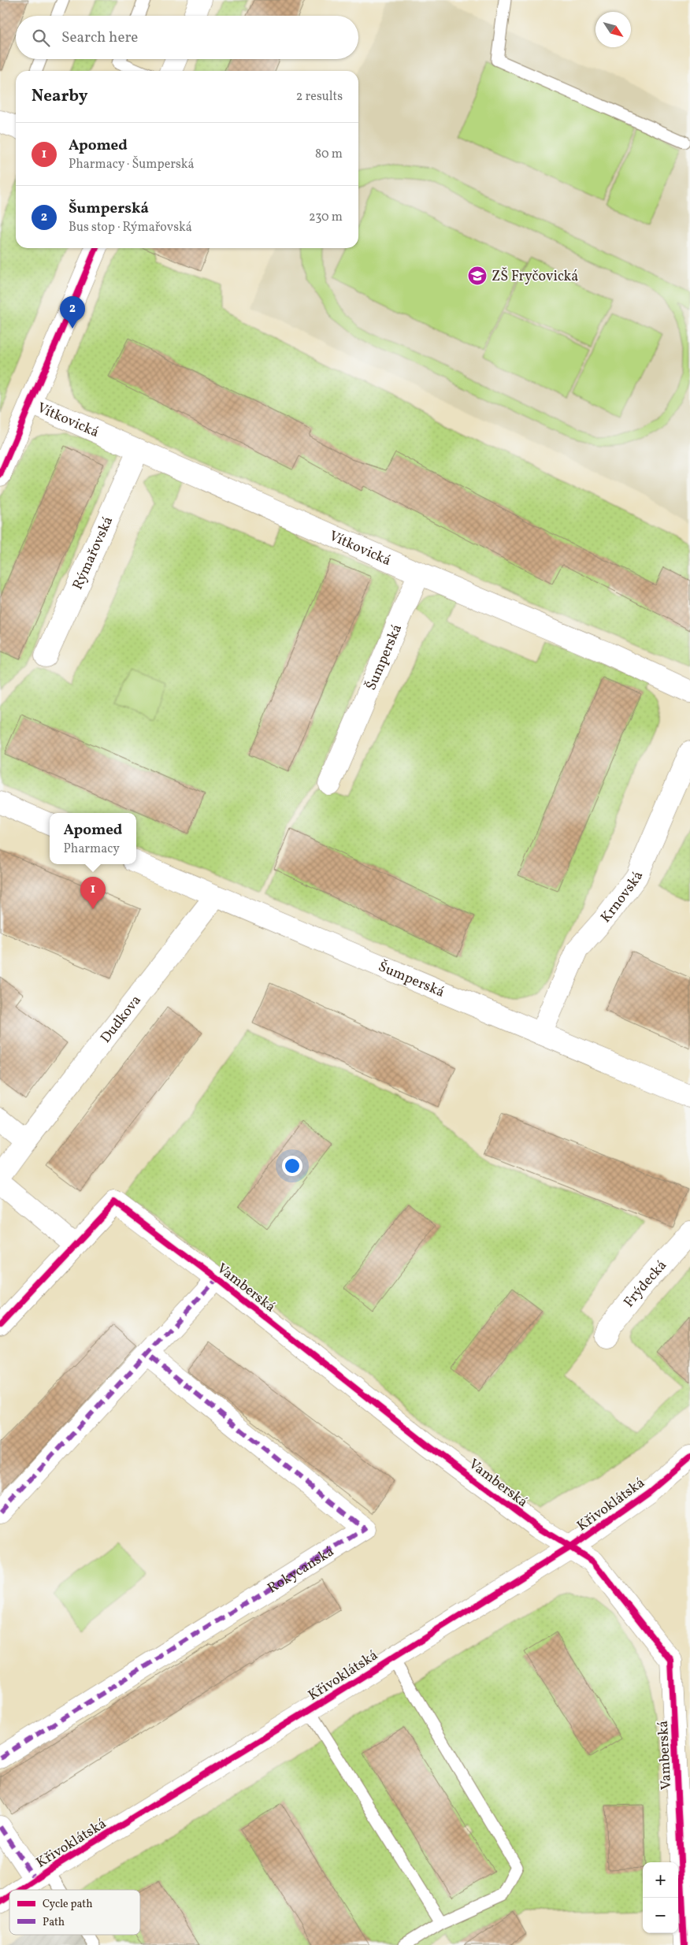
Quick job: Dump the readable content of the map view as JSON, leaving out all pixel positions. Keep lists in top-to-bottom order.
{
  "streets": {
    "street": [
      "Vítkovická",
      "Rýmařovská",
      "Šumperská",
      "Krnovská",
      "Dudkova",
      "Frýdecká",
      "Vamberská",
      "Křivoklátská",
      "Rokycanská"
    ]
  },
  "crossings": [
    ["Vítkovická", "Rýmařovská"],
    ["Vítkovická", "Šumperská"],
    ["Šumperská", "Krnovská"],
    ["Šumperská", "Dudkova"],
    ["Vamberská", "Křivoklátská"]
  ],
  "places": {
    "school or university": ["ZŠ Fryčovická"]
  },
  "legend": ["Cycle path", "Path"],
  "north": "bottom right",
  "page": {
    "search": "Search here",
    "heading": ["Nearby", "2 results"],
    "list": [
      {
        "mark": "1",
        "name": "Apomed",
        "note": "Pharmacy · Šumperská",
        "value": "80 m"
      },
      {
        "mark": "2",
        "name": "Šumperská",
        "note": "Bus stop · Rýmařovská",
        "value": "230 m"
      }
    ],
    "pins": ["2", "1"],
    "popup": ["Apomed", "Pharmacy"],
    "map_buttons": ["+", "−"]
  }
}
